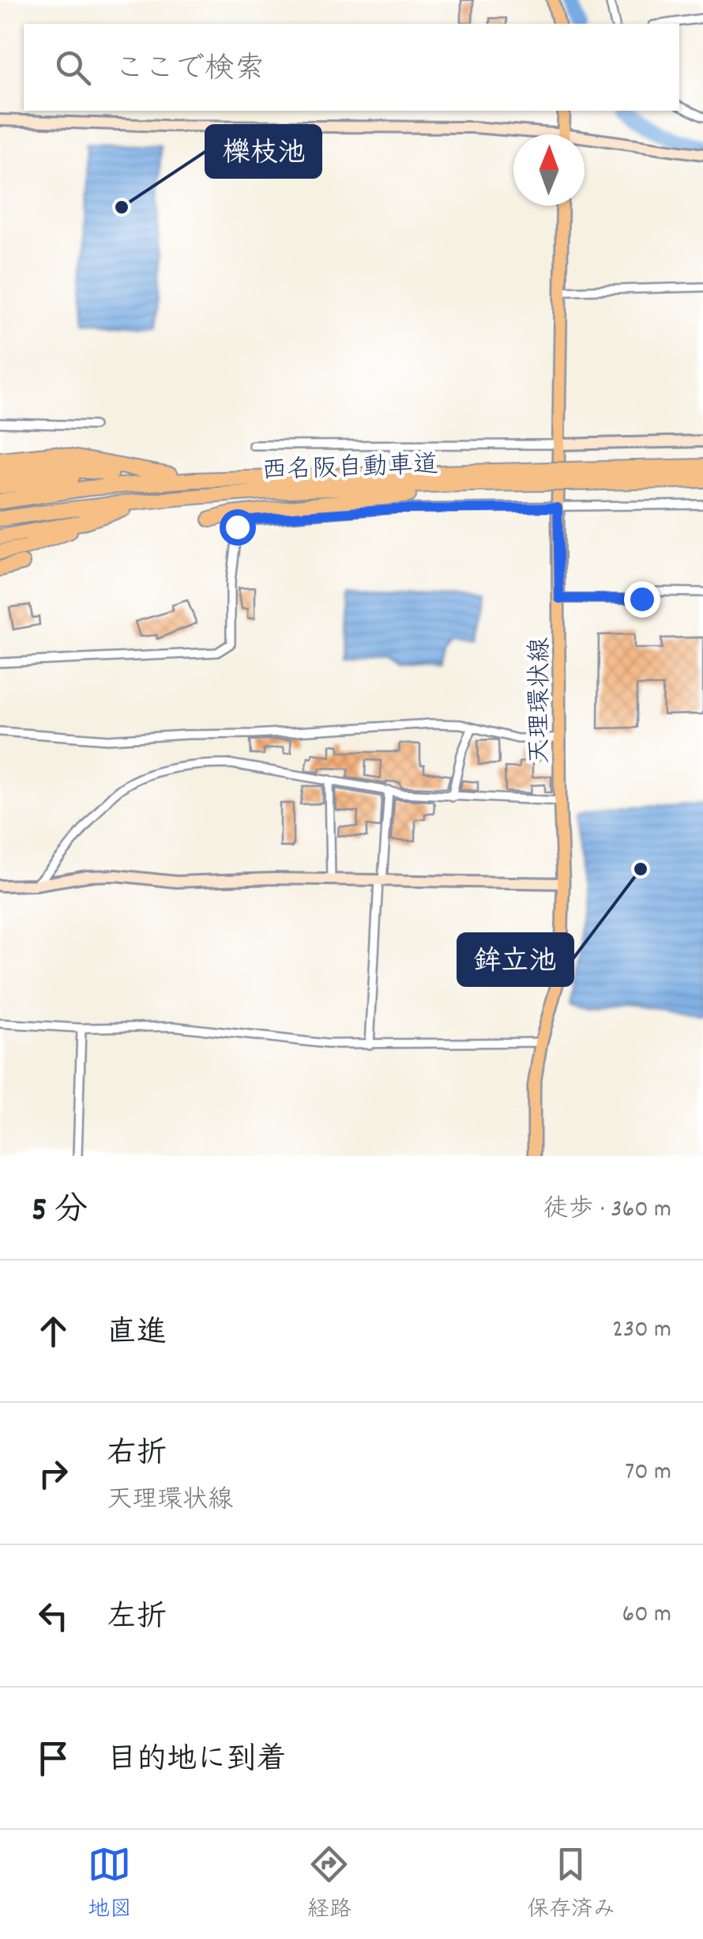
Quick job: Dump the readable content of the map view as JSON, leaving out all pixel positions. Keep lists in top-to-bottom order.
{
  "streets": {
    "highway": ["西名阪自動車道"],
    "main road": ["天理環状線"]
  },
  "places": ["櫟枝池", "鉾立池"],
  "north": "top",
  "page": {
    "search": "ここで検索",
    "heading": ["5 分", "徒歩 · 360 m"],
    "list": [
      ["直進", "230 m"],
      ["右折", "天理環状線", "70 m"],
      ["左折", "60 m"],
      "目的地に到着"
    ],
    "nav": ["地図", "経路", "保存済み"]
  }
}
